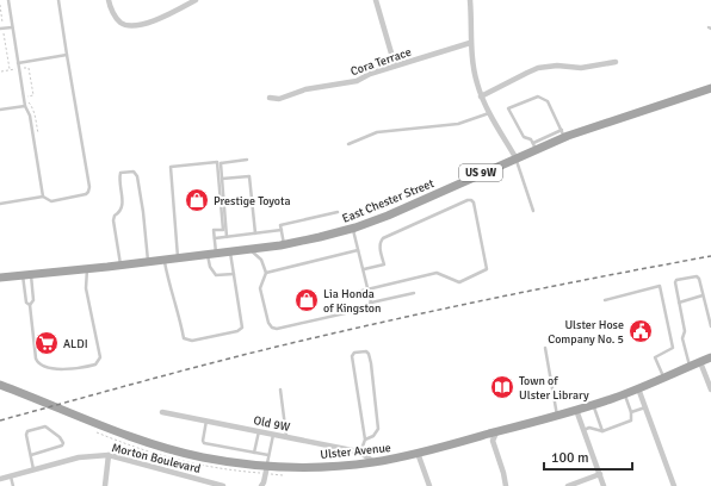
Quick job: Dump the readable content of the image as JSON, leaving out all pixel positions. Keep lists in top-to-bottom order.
{
  "streets": {
    "main road": ["US 9W", "East Chester Street", "Ulster Avenue"],
    "street": ["Cora Terrace", "Old 9W", "Morton Boulevard"]
  },
  "crossings": [
    ["Old 9W", "Ulster Avenue"]
  ],
  "places": {
    "shop": ["Prestige Toyota", "Lia Honda of Kingston"],
    "public building": ["Ulster Hose Company No. 5"],
    "supermarket": ["ALDI"],
    "library": ["Town of Ulster Library"]
  },
  "scale_bar": "100 m"
}
